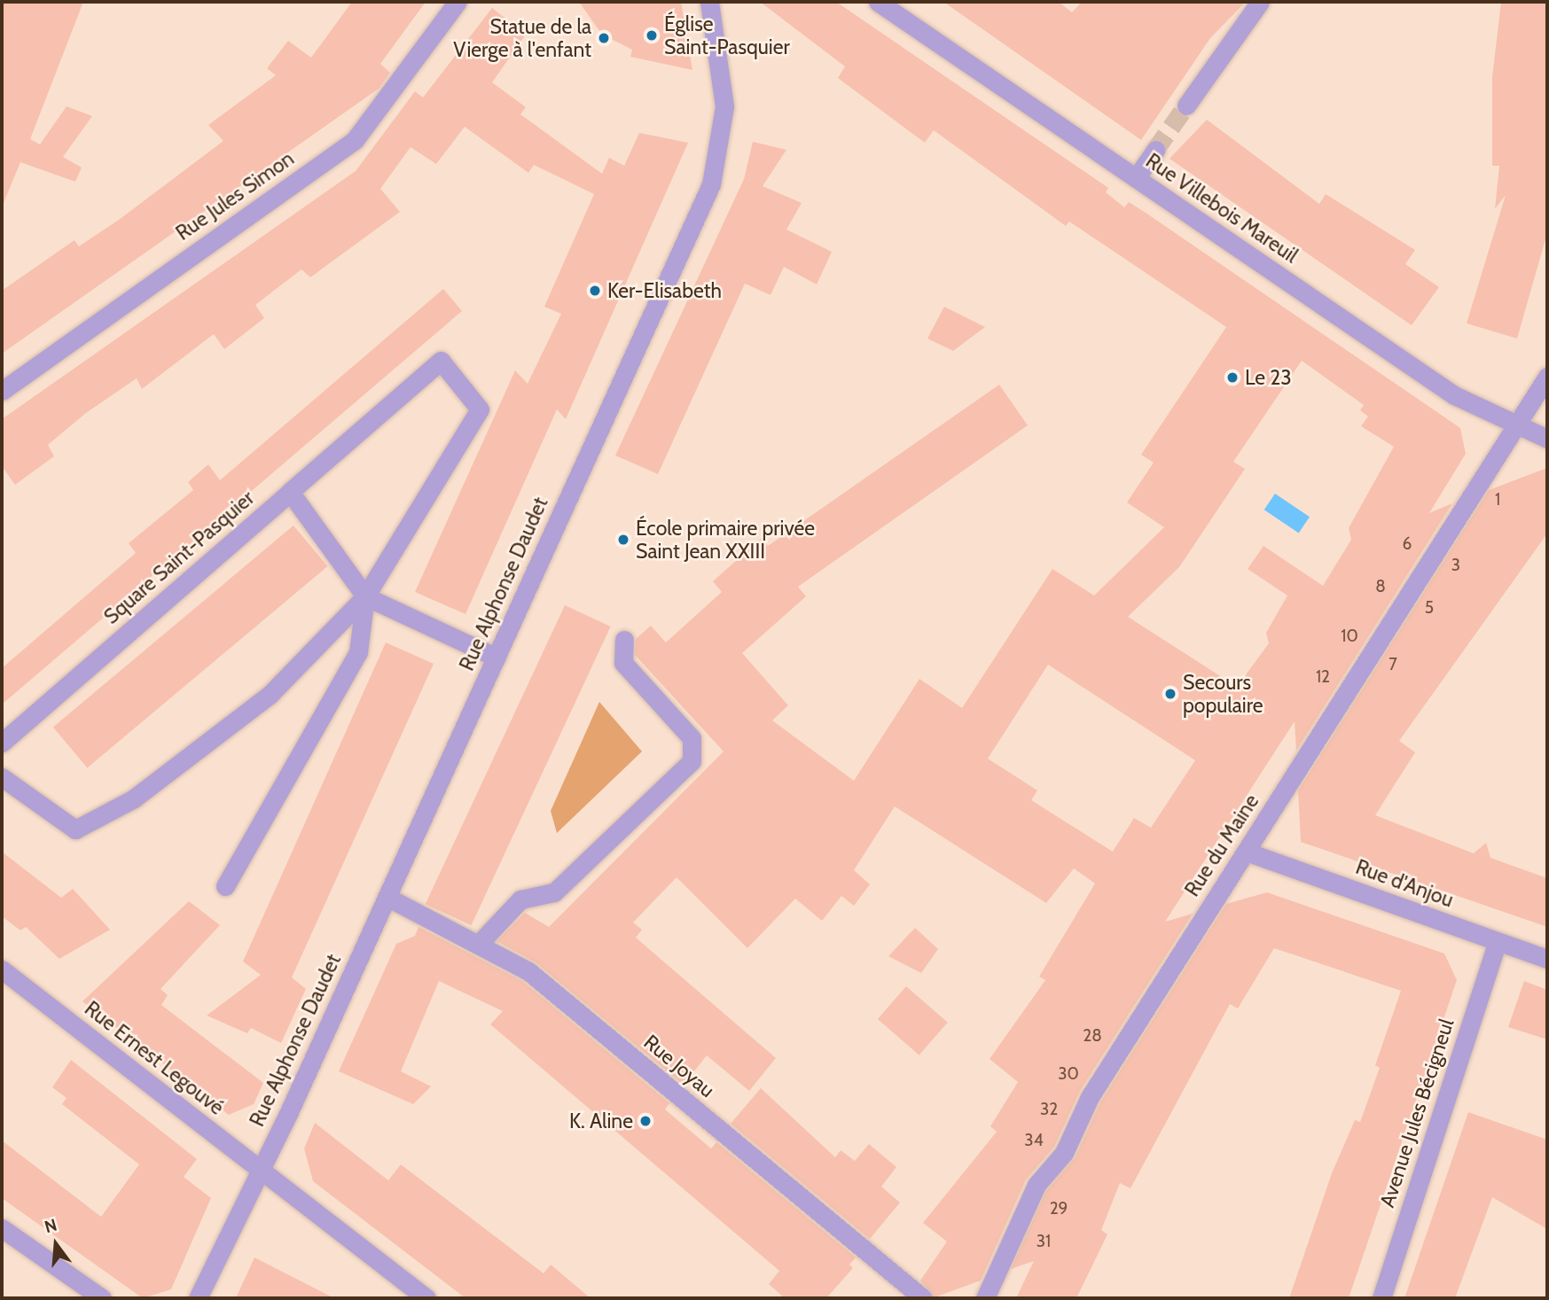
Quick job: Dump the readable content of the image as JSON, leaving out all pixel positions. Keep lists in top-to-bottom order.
{
  "streets": {
    "street": [
      "Rue Jules Simon",
      "Rue Villebois Mareuil",
      "Square Saint-Pasquier",
      "Rue Alphonse Daudet",
      "Rue du Maine",
      "Rue d'Anjou",
      "Rue Ernest Legouvé",
      "Rue Joyau",
      "Avenue Jules Bécigneul"
    ]
  },
  "crossings": [
    ["Rue Villebois Mareuil", "Rue du Maine"],
    ["Rue Alphonse Daudet", "Rue Ernest Legouvé"],
    ["Rue Alphonse Daudet", "Rue Joyau"],
    ["Rue du Maine", "Rue d'Anjou"],
    ["Rue d'Anjou", "Avenue Jules Bécigneul"]
  ],
  "places": [
    "Église Saint-Pasquier",
    "Statue de la Vierge à l'enfant",
    "Ker-Elisabeth",
    "Le 23",
    "École primaire privée Saint Jean XXIII",
    "Secours populaire",
    "K. Aline"
  ],
  "house_numbers": [
    "1",
    "6",
    "3",
    "8",
    "5",
    "10",
    "7",
    "12",
    "28",
    "30",
    "32",
    "34",
    "29",
    "31"
  ],
  "north": "top"
}
